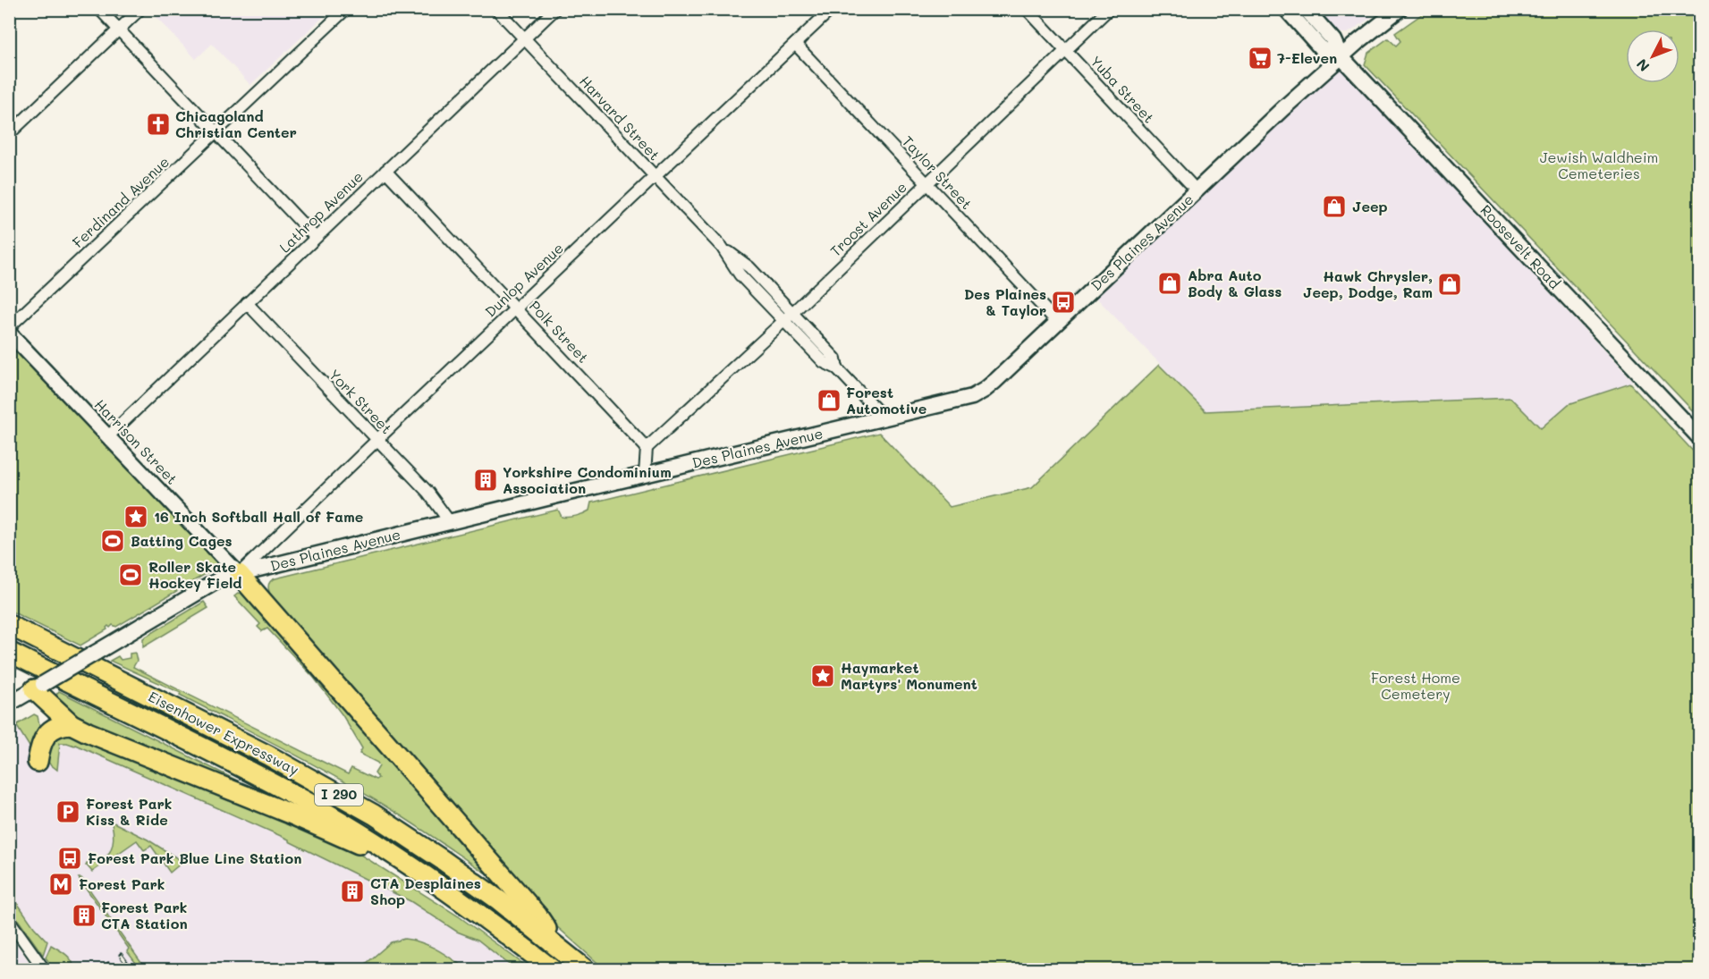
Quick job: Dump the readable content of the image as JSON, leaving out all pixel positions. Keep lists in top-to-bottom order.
{
  "streets": {
    "highway": ["Eisenhower Expressway", "I 290"],
    "main road": ["Des Plaines Avenue", "Roosevelt Road"],
    "street": [
      "Yuba Street",
      "Harvard Street",
      "Taylor Street",
      "Ferdinand Avenue",
      "Lathrop Avenue",
      "Troost Avenue",
      "Dunlop Avenue",
      "Polk Street",
      "York Street",
      "Harrison Street"
    ]
  },
  "crossings": [
    ["Yuba Street", "Troost Avenue"],
    ["Yuba Street", "Des Plaines Avenue"],
    ["Harvard Street", "Lathrop Avenue"],
    ["Harvard Street", "Troost Avenue"],
    ["Harvard Street", "Des Plaines Avenue"],
    ["Harvard Street", "Dunlop Avenue"],
    ["Taylor Street", "Troost Avenue"],
    ["Taylor Street", "Des Plaines Avenue"],
    ["Taylor Street", "Dunlop Avenue"],
    ["Lathrop Avenue", "Polk Street"],
    ["Lathrop Avenue", "York Street"],
    ["Lathrop Avenue", "Harrison Street"],
    ["Troost Avenue", "Polk Street"],
    ["Des Plaines Avenue", "Roosevelt Road"],
    ["Des Plaines Avenue", "Dunlop Avenue"],
    ["Des Plaines Avenue", "York Street"],
    ["Des Plaines Avenue", "Harrison Street"],
    ["Dunlop Avenue", "Polk Street"],
    ["Dunlop Avenue", "York Street"],
    ["Dunlop Avenue", "Harrison Street"]
  ],
  "parks": ["Jewish Waldheim Cemeteries", "Forest Home Cemetery"],
  "places": {
    "supermarket": ["7-Eleven"],
    "church": ["Chicagoland Christian Center"],
    "shop": [
      "Jeep",
      "Abra Auto Body & Glass",
      "Hawk Chrysler, Jeep, Dodge, Ram",
      "Forest Automotive"
    ],
    "bus stop": ["Des Plaines & Taylor", "Forest Park Blue Line Station"],
    "building": ["Yorkshire Condominium Association", "CTA Desplaines Shop", "Forest Park CTA Station"],
    "place": ["16 Inch Softball Hall of Fame", "Haymarket Martyrs' Monument"],
    "sports": ["Batting Cages", "Roller Skate Hockey Field"],
    "parking": ["Forest Park Kiss & Ride"],
    "metro station": ["Forest Park"]
  },
  "north": "bottom left"
}
